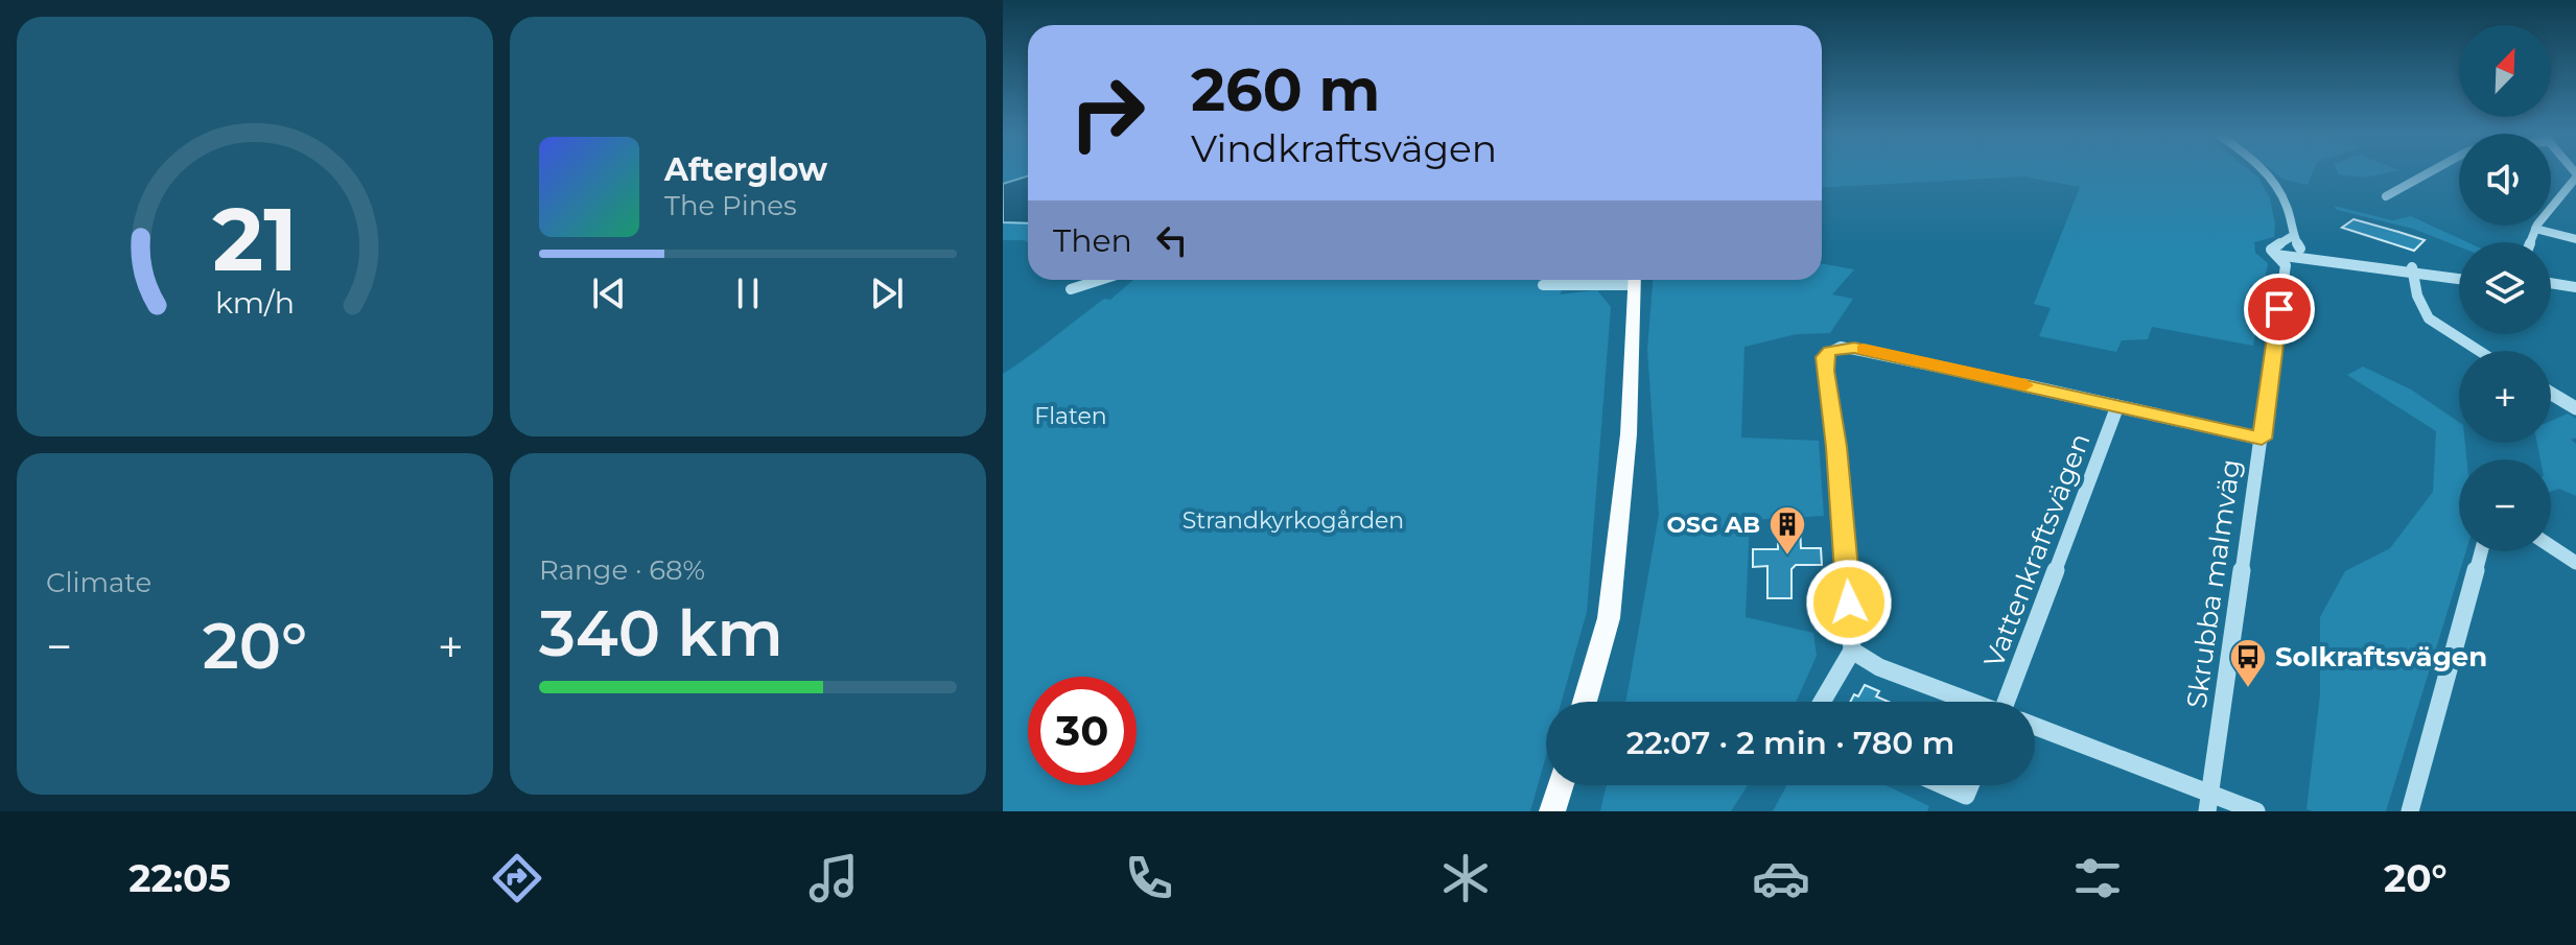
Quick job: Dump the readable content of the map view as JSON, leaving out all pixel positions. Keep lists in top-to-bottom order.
{
  "streets": {
    "street": ["Vattenkraftsvägen", "Skrubba malmväg"]
  },
  "parks": ["Flaten", "Strandkyrkogården"],
  "places": {
    "building": ["OSG AB"],
    "bus stop": ["Solkraftsvägen"]
  },
  "north": "top right",
  "page": {
    "map_buttons": ["+", "−"],
    "turn": ["260 m", "Vindkraftsvägen"],
    "song": ["Afterglow", "The Pines"],
    "then": "Then",
    "tile": [
      "Climate",
      ["Range · 68%", "340 km"]
    ],
    "heat": ["−", "20°", "+"],
    "limit": "30",
    "trip": "22:07 · 2 min · 780 m",
    "tabs": ["22:05", "20°"],
    "gauge": ["21", "km/h"]
  }
}
